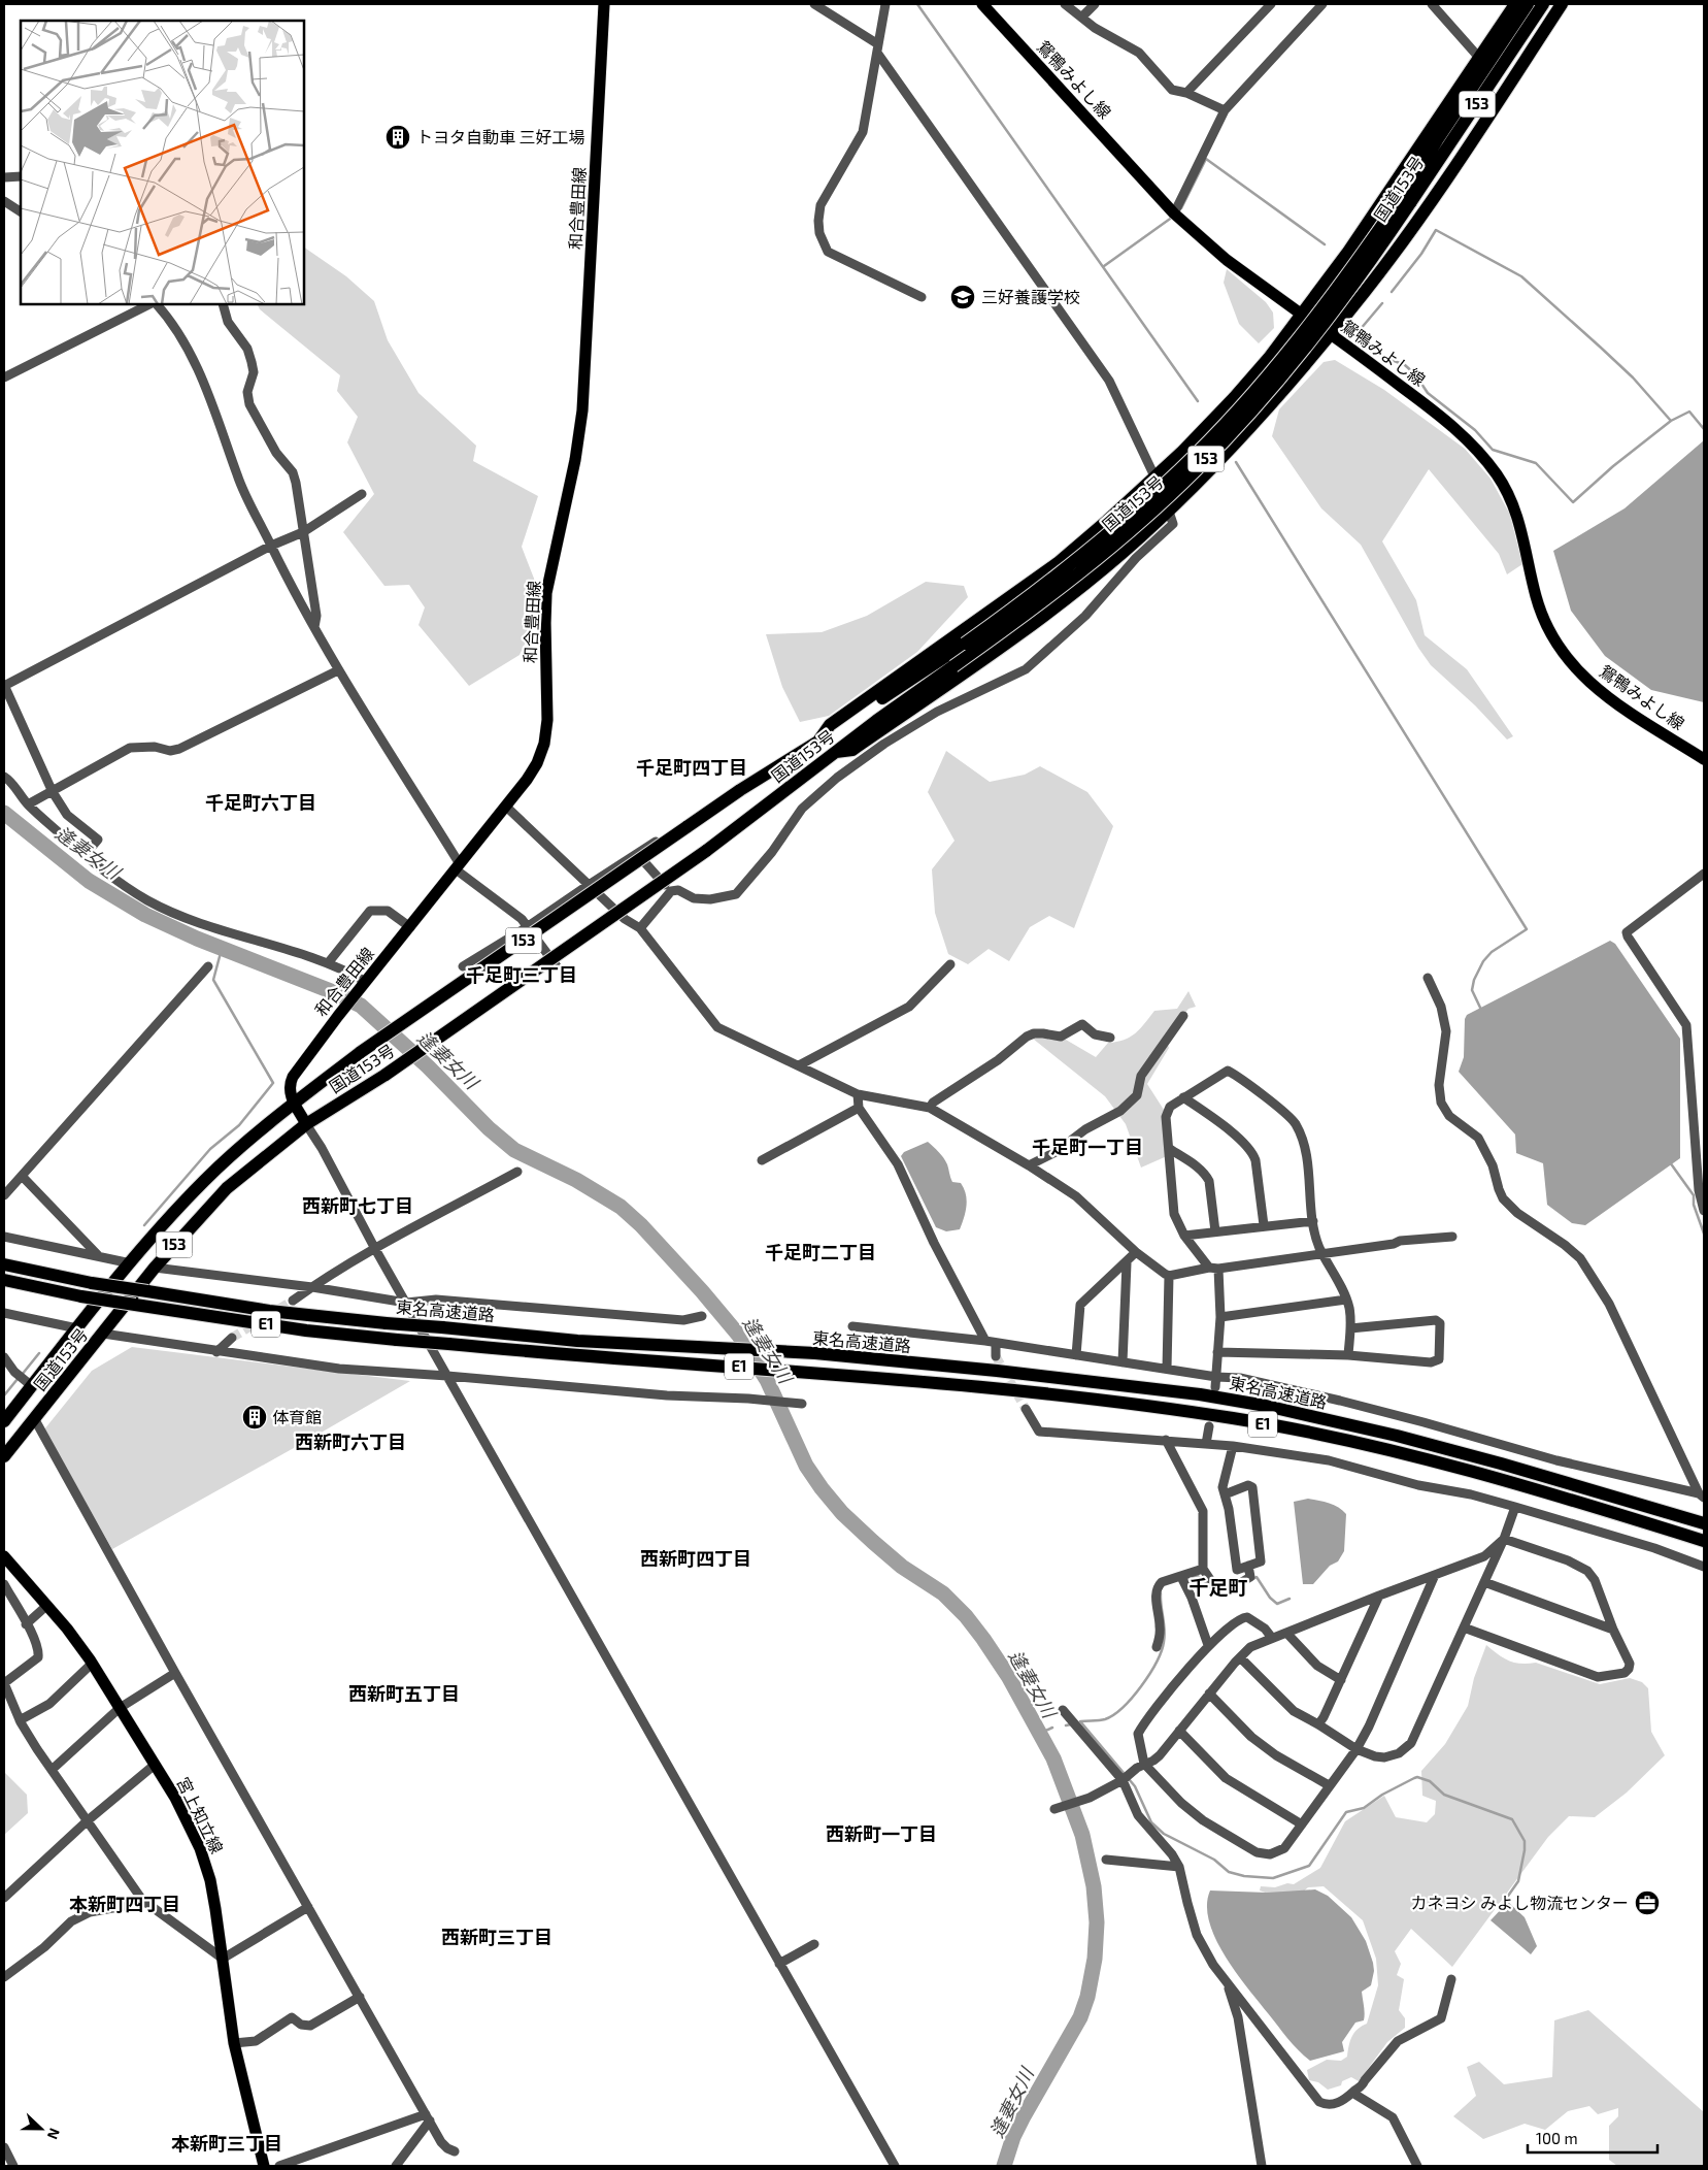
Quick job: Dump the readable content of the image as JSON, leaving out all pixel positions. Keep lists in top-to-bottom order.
{
  "streets": {
    "highway": [
      "153",
      "国道153号",
      "東名高速道路",
      "E1"
    ],
    "main road": ["鴛鴨みよし線", "和合豊田線", "宮上知立線"]
  },
  "crossings": [
    ["国道153号", "和合豊田線"]
  ],
  "districts": [
    "千足町四丁目",
    "千足町六丁目",
    "千足町三丁目",
    "千足町一丁目",
    "西新町七丁目",
    "千足町二丁目",
    "西新町六丁目",
    "西新町四丁目",
    "千足町",
    "西新町五丁目",
    "西新町一丁目",
    "本新町四丁目",
    "西新町三丁目",
    "本新町三丁目"
  ],
  "water": ["逢妻女川"],
  "places": {
    "building": ["トヨタ自動車 三好工場", "体育館"],
    "school or university": ["三好養護学校"],
    "office": ["カネヨシ みよし物流センター"]
  },
  "scale_bar": "100 m",
  "north": "right"
}
